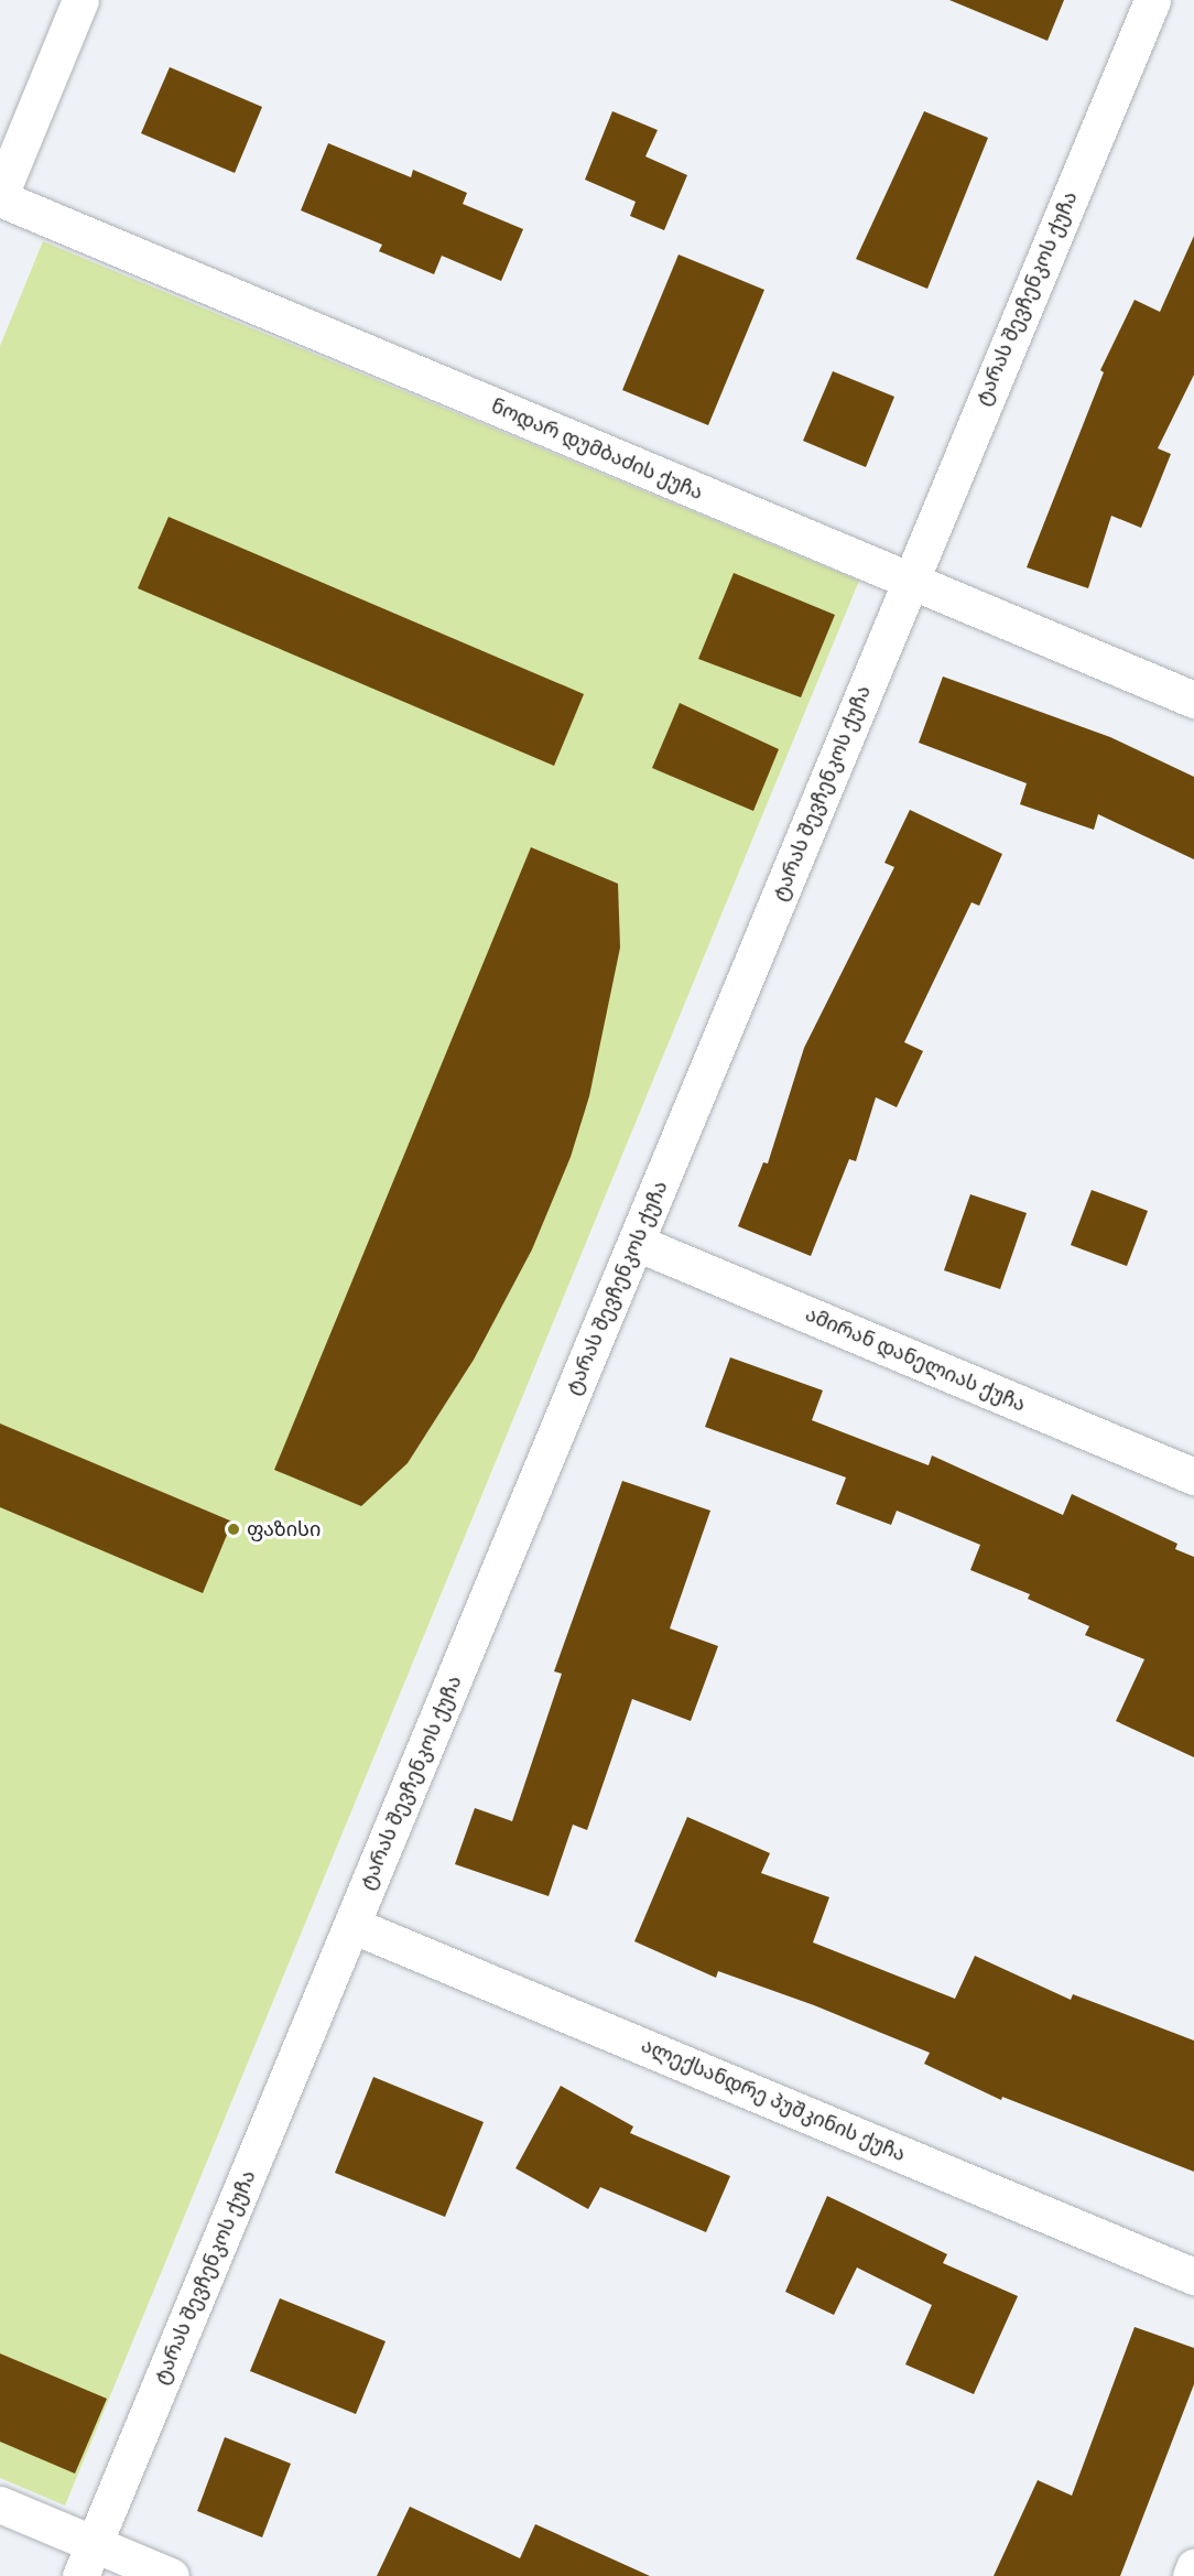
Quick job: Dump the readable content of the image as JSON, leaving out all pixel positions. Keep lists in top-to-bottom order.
{
  "streets": {
    "street": [
      "ტარას შევჩენკოს ქუჩა",
      "ნოდარ დუმბაძის ქუჩა",
      "ამირან დანელიას ქუჩა",
      "ალექსანდრე პუშკინის ქუჩა"
    ]
  },
  "crossings": [
    ["ტარას შევჩენკოს ქუჩა", "ნოდარ დუმბაძის ქუჩა"],
    ["ტარას შევჩენკოს ქუჩა", "ამირან დანელიას ქუჩა"],
    ["ტარას შევჩენკოს ქუჩა", "ალექსანდრე პუშკინის ქუჩა"]
  ],
  "places": ["ფაზისი"]
}
